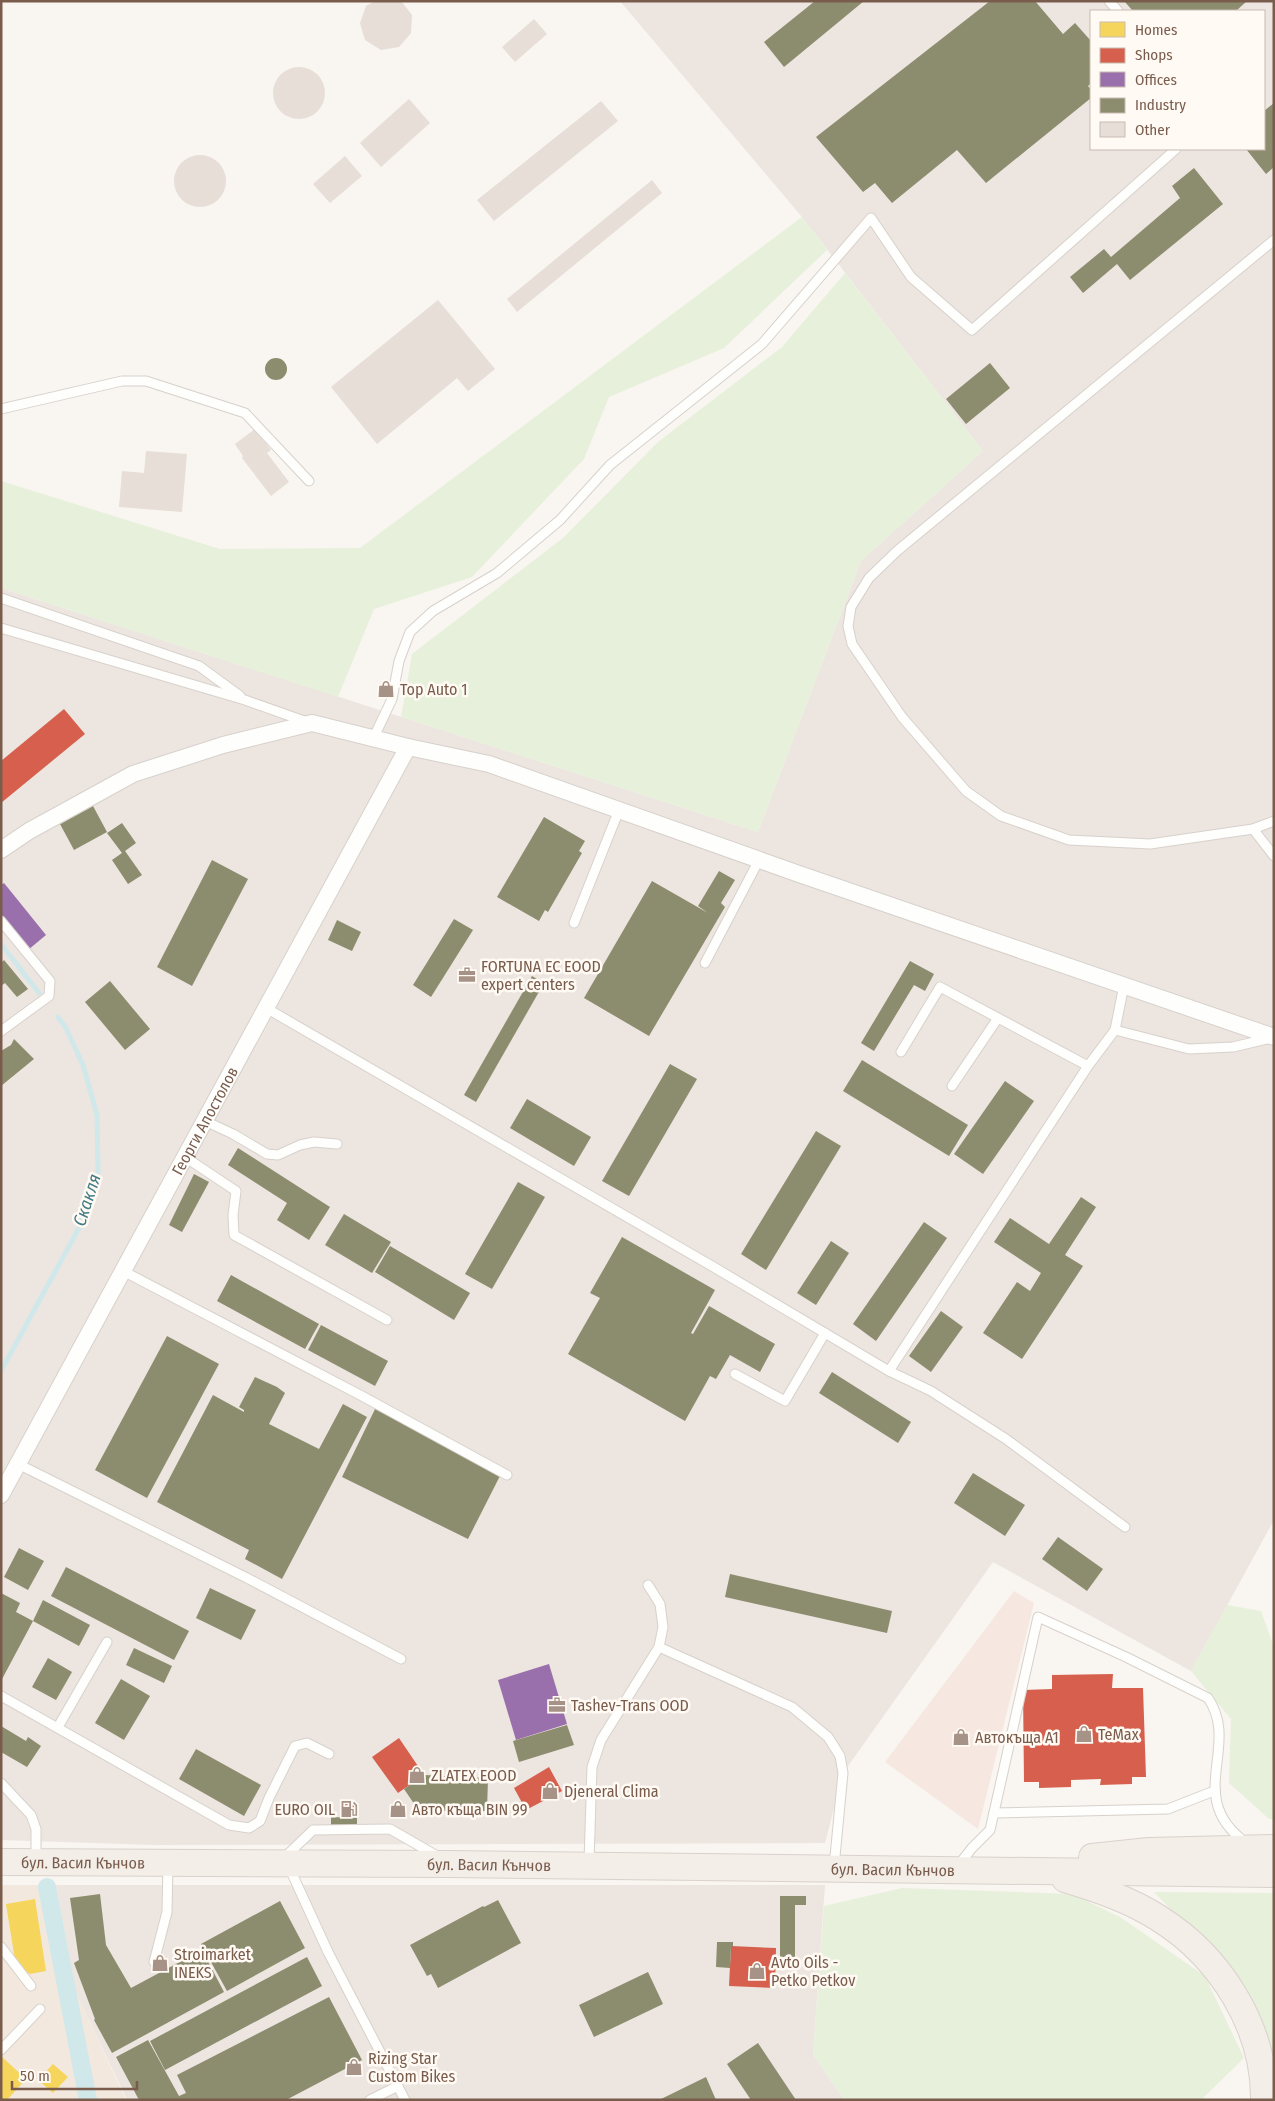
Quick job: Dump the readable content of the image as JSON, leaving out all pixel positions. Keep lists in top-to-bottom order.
{
  "streets": {
    "main road": ["бул. Васил Кънчов"],
    "street": ["Георги Апостолов"]
  },
  "water": ["Скакля"],
  "places": {
    "shop": [
      "Top Auto 1",
      "TeMax",
      "Автокъща А1",
      "ZLATEX EOOD",
      "Djeneral Clima",
      "Авто къща BIN 99",
      "Stroimarket INEKS",
      "Avto Oils - Petko Petkov",
      "Rizing Star Custom Bikes"
    ],
    "office": ["FORTUNA EC EOOD expert centers", "Tashev-Trans OOD"],
    "fuel station": ["EURO OIL"]
  },
  "legend": [
    "Homes",
    "Shops",
    "Offices",
    "Industry",
    "Other"
  ],
  "scale_bar": "50 m"
}
